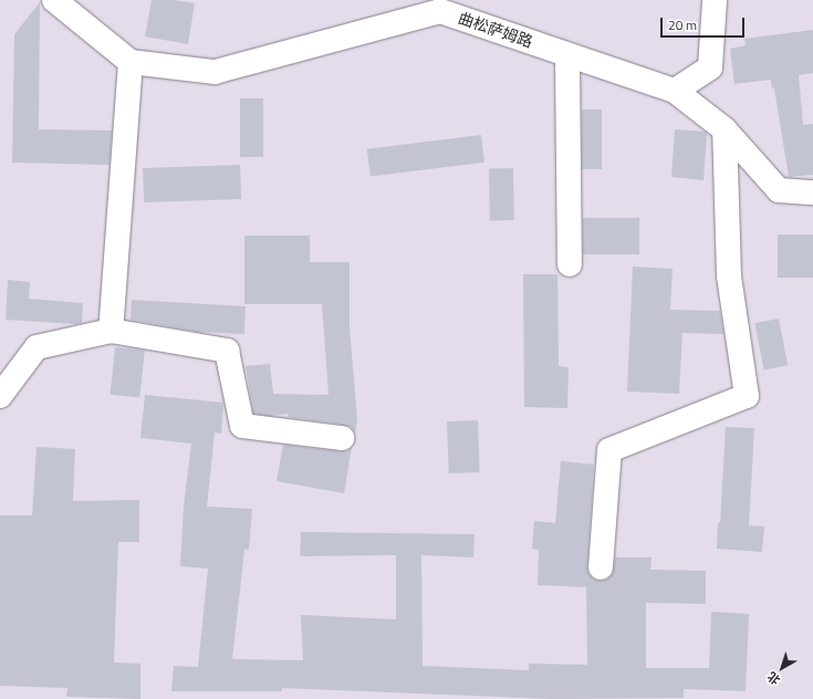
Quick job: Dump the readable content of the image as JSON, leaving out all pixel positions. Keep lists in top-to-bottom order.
{
  "streets": {
    "street": ["曲松萨姆路"]
  },
  "scale_bar": "20 m",
  "north": "bottom left"
}
